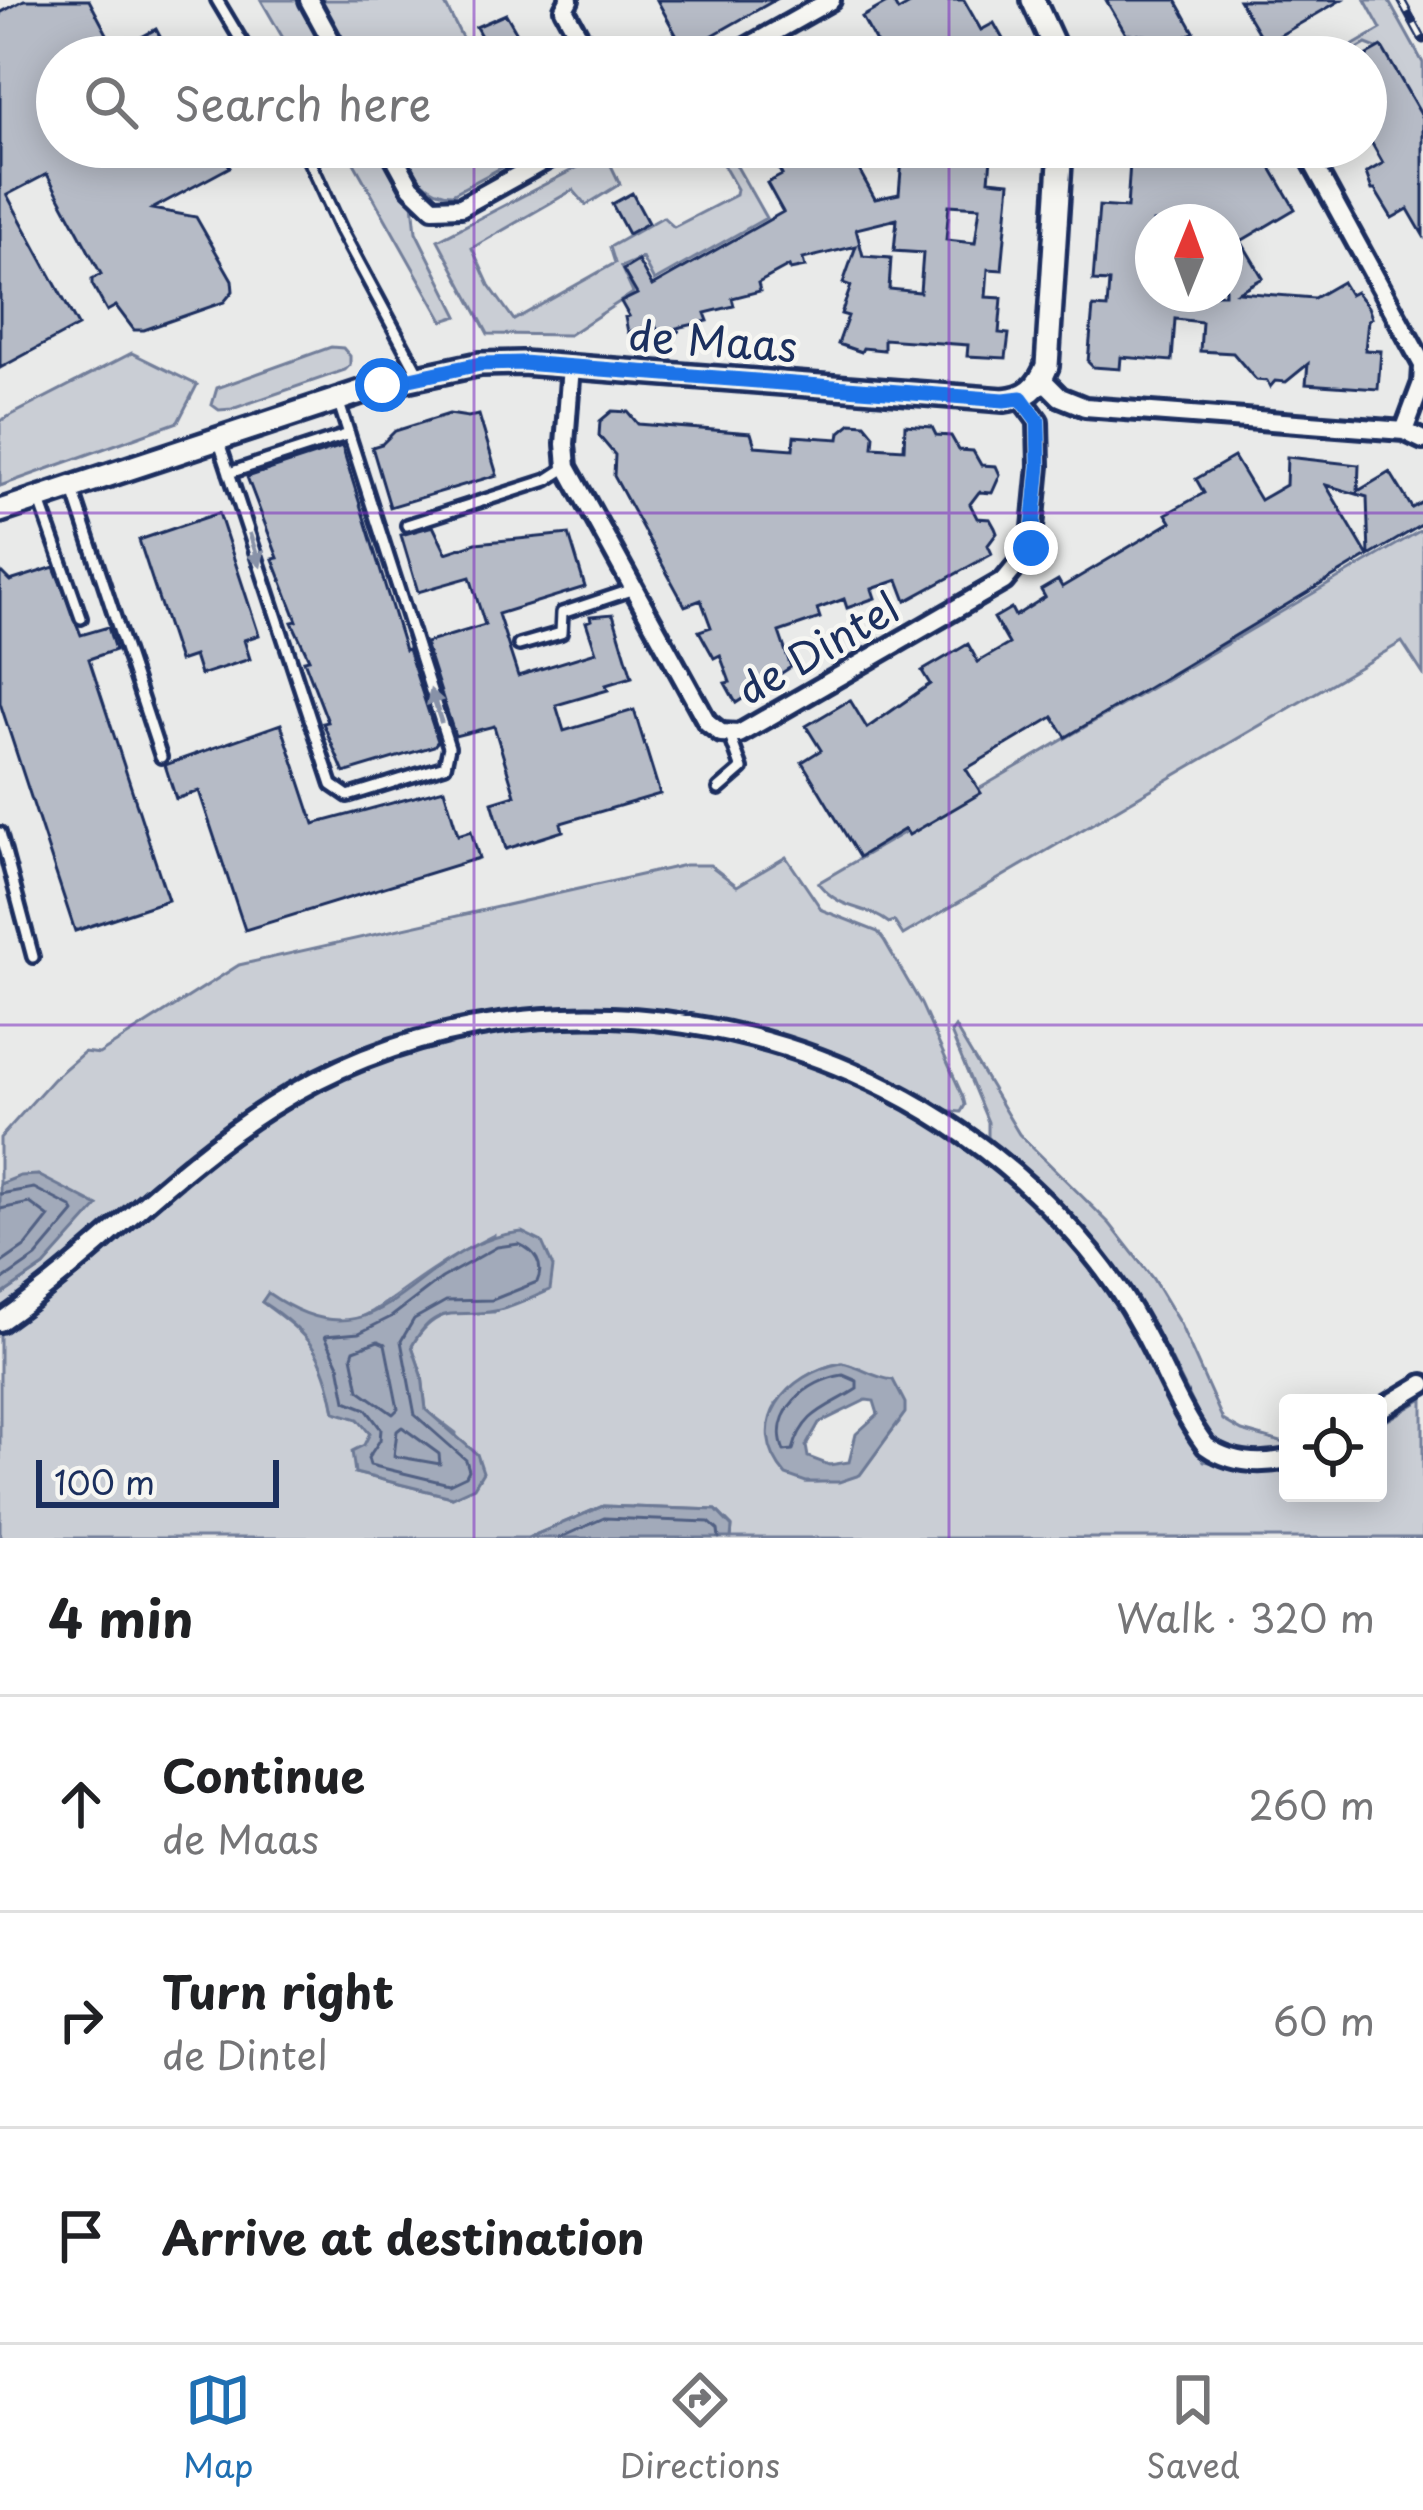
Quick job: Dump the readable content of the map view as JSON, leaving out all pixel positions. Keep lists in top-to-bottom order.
{
  "streets": {
    "street": ["de Maas", "de Dintel"]
  },
  "crossings": [
    ["de Maas", "de Dintel"]
  ],
  "scale_bar": "100 m",
  "north": "top",
  "page": {
    "search": "Search here",
    "scale": "100 m",
    "heading": ["4 min", "Walk · 320 m"],
    "list": [
      ["Continue", "de Maas", "260 m"],
      ["Turn right", "de Dintel", "60 m"],
      "Arrive at destination"
    ],
    "nav": ["Map", "Directions", "Saved"]
  }
}
